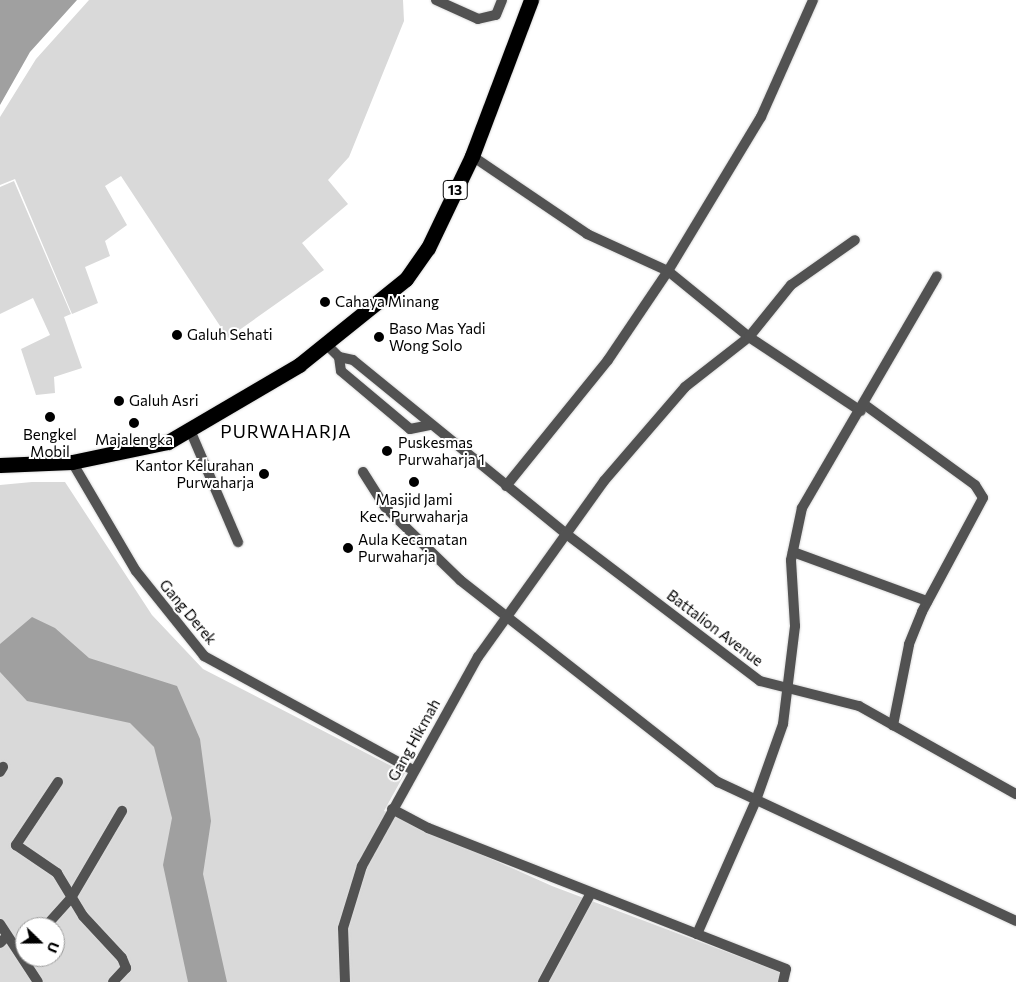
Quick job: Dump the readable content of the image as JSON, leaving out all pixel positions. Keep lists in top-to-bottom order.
{
  "streets": {
    "highway": ["13"],
    "street": ["Gang Derek", "Battalion Avenue", "Gang Hikmah"]
  },
  "crossings": [
    ["13", "Gang Derek"],
    ["13", "Battalion Avenue"],
    ["Gang Derek", "Gang Hikmah"],
    ["Battalion Avenue", "Gang Hikmah"]
  ],
  "districts": ["PURWAHARJA"],
  "places": [
    "Cahaya Minang",
    "Galuh Sehati",
    "Baso Mas Yadi Wong Solo",
    "Galuh Asri",
    "Bengkel Mobil",
    "Majalengka",
    "Puskesmas Purwaharja 1",
    "Kantor Kelurahan Purwaharja",
    "Masjid Jami Kec. Purwaharja",
    "Aula Kecamatan Purwaharja"
  ],
  "north": "right"
}
